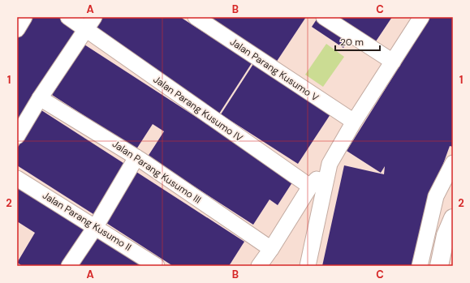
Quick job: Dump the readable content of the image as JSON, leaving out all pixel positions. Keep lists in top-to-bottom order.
{
  "streets": {
    "street": [
      "Jalan Parang Kusumo V",
      "Jalan Parang Kusumo IV",
      "Jalan Parang Kusumo III",
      "Jalan Parang Kusumo II"
    ]
  },
  "scale_bar": "20 m",
  "grid": {
    "columns": ["A", "B", "C"],
    "rows": ["1", "2"]
  }
}
